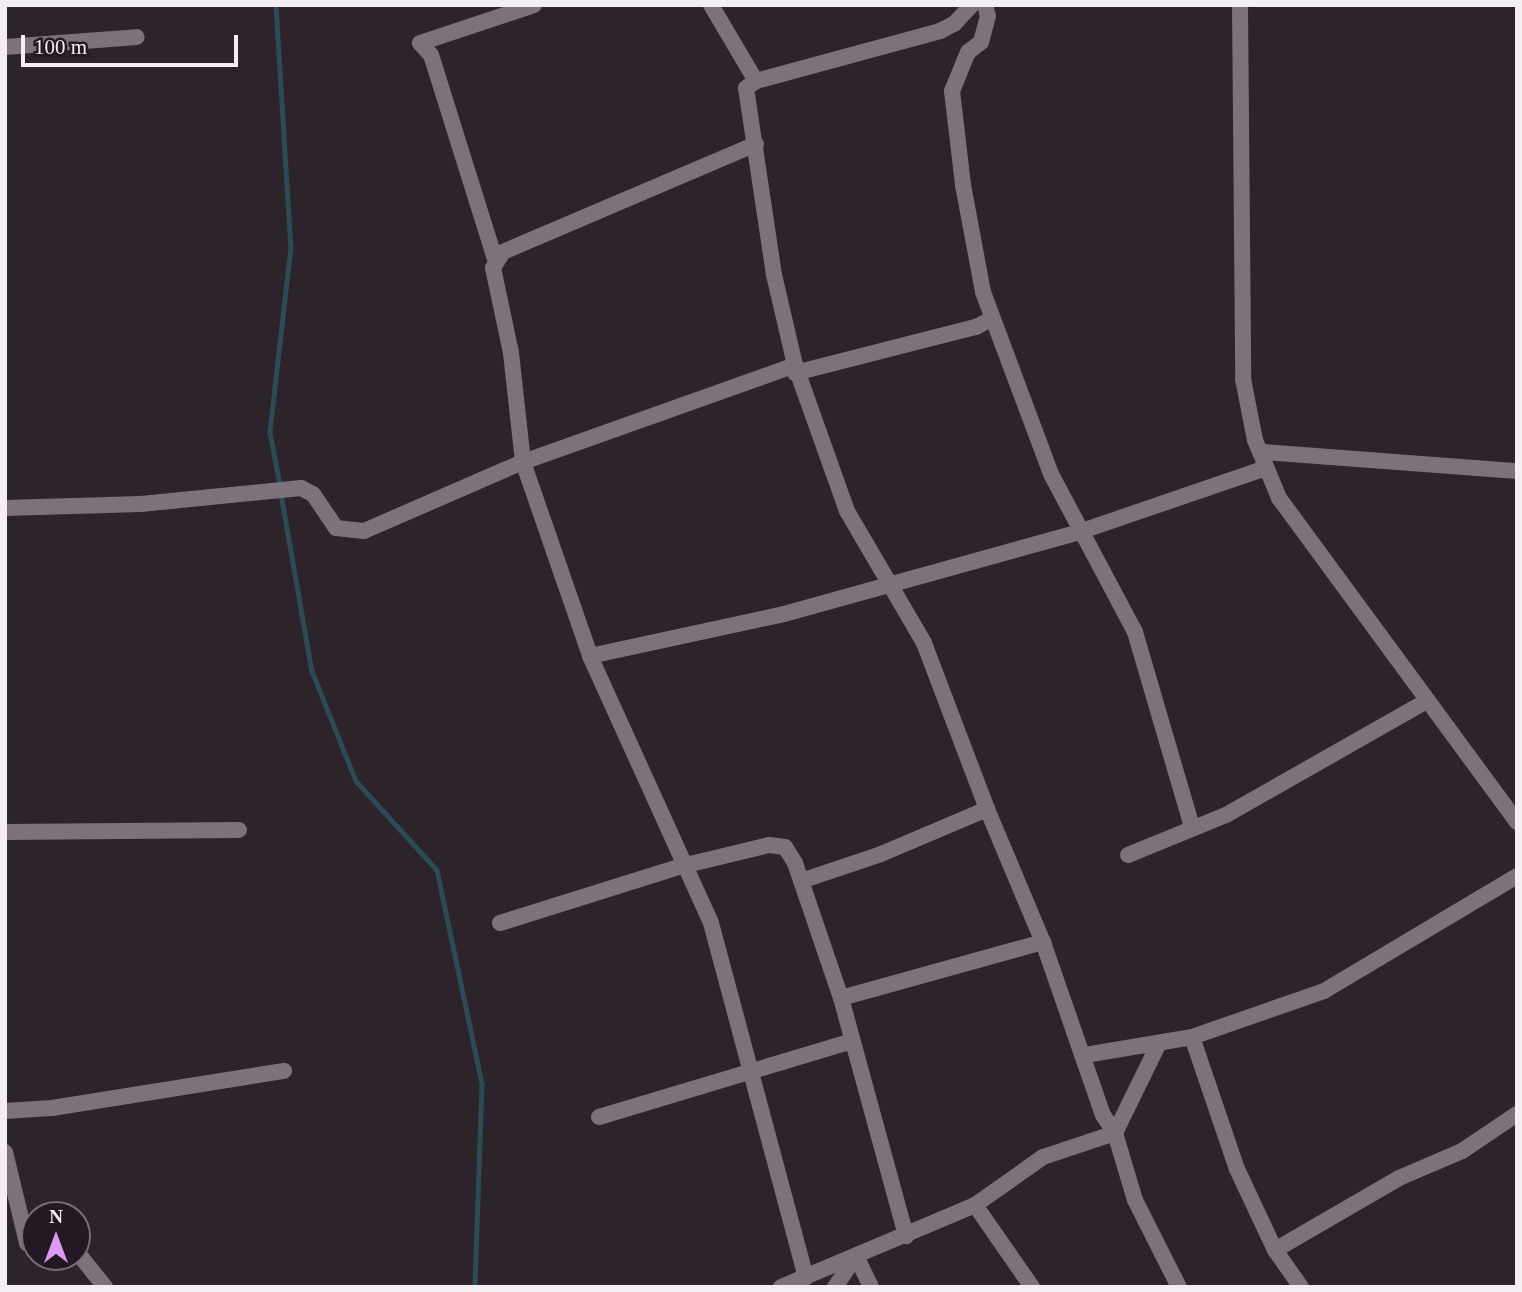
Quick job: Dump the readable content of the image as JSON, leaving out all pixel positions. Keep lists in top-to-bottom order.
{
  "scale_bar": "100 m",
  "north": "top"
}
